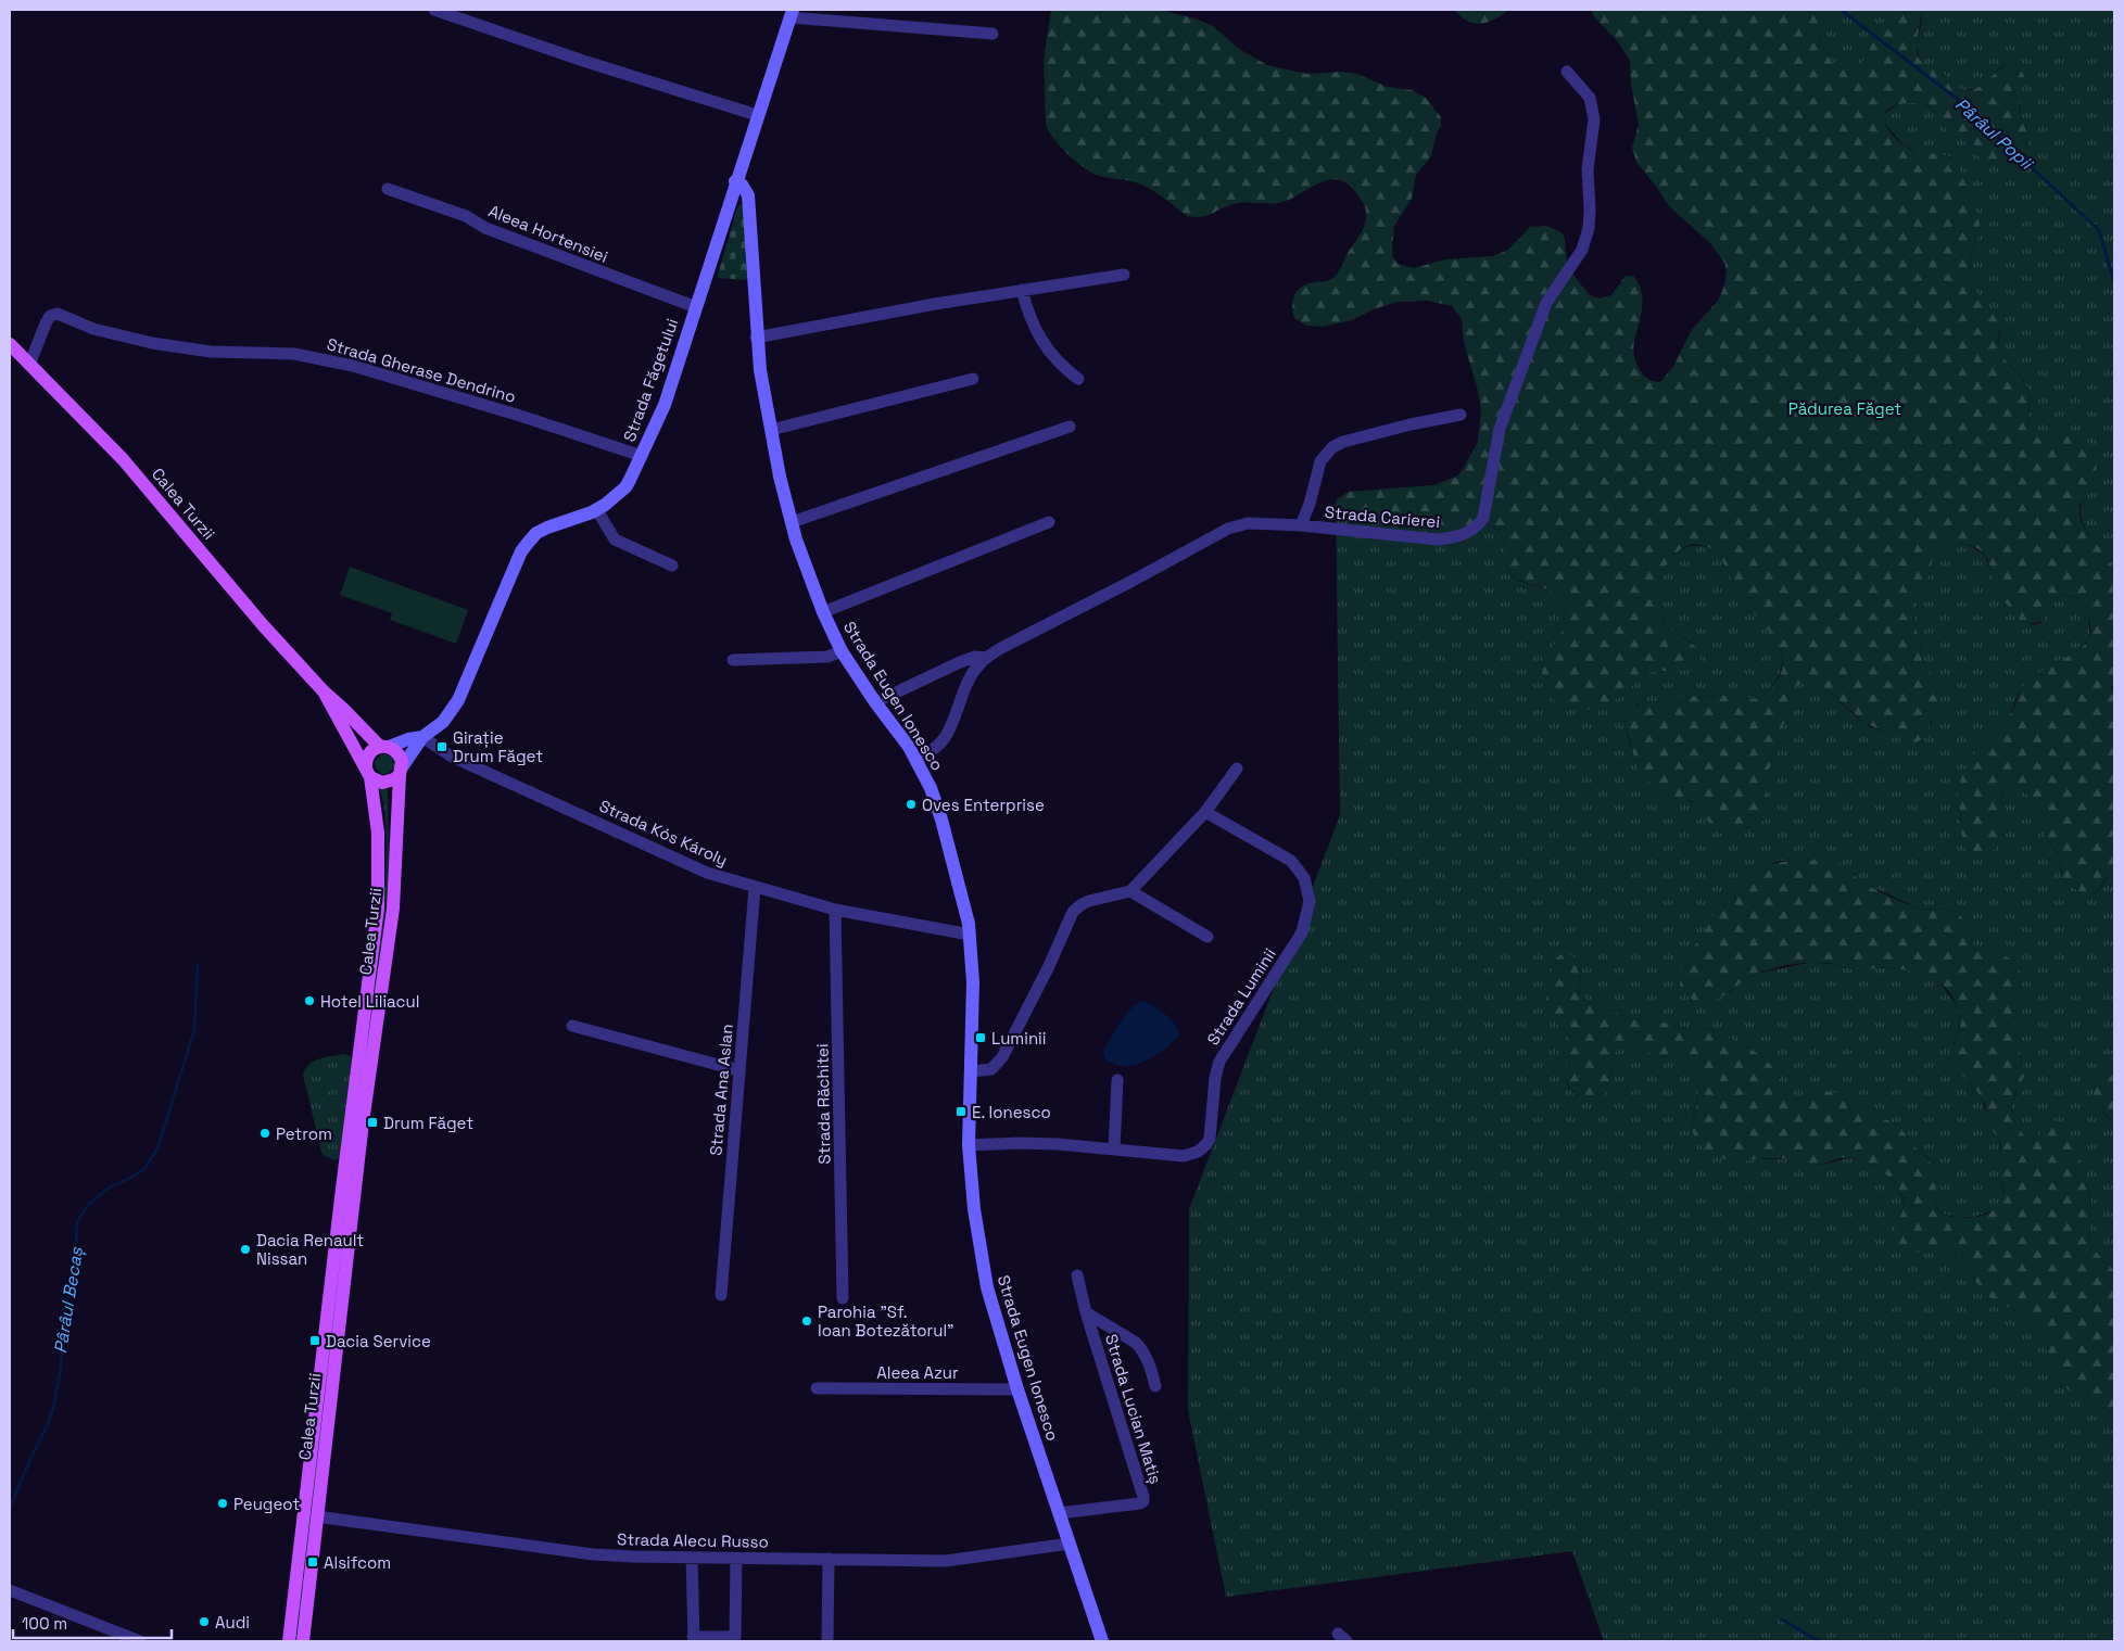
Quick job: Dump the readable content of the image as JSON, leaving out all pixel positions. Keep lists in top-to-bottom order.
{
  "streets": {
    "main road": ["Calea Turzii"],
    "street": [
      "Aleea Hortensiei",
      "Strada Gherase Dendrino",
      "Strada Făgetului",
      "Strada Carierei",
      "Strada Eugen Ionesco",
      "Strada Kós Károly",
      "Strada Luminii",
      "Strada Ana Aslan",
      "Strada Răchitei",
      "Aleea Azur",
      "Strada Lucian Matiș",
      "Strada Alecu Russo"
    ]
  },
  "crossings": [
    ["Aleea Hortensiei", "Strada Făgetului"],
    ["Strada Gherase Dendrino", "Strada Făgetului"],
    ["Strada Gherase Dendrino", "Calea Turzii"],
    ["Strada Făgetului", "Calea Turzii"],
    ["Strada Făgetului", "Strada Eugen Ionesco"],
    ["Strada Făgetului", "Strada Kós Károly"],
    ["Calea Turzii", "Strada Alecu Russo"],
    ["Strada Carierei", "Strada Eugen Ionesco"],
    ["Strada Eugen Ionesco", "Strada Kós Károly"],
    ["Strada Eugen Ionesco", "Strada Luminii"],
    ["Strada Eugen Ionesco", "Aleea Azur"],
    ["Strada Eugen Ionesco", "Strada Lucian Matiș"],
    ["Strada Eugen Ionesco", "Strada Alecu Russo"],
    ["Strada Kós Károly", "Strada Ana Aslan"],
    ["Strada Kós Károly", "Strada Răchitei"]
  ],
  "water": ["Pârâul Popii", "Pârâul Becaș"],
  "parks": ["Pădurea Făget"],
  "places": {
    "transit": [
      "Girație Drum Făget",
      "Luminii",
      "E. Ionesco",
      "Drum Făget",
      "Dacia Service",
      "Alsifcom"
    ],
    "other": [
      "Oves Enterprise",
      "Hotel Liliacul",
      "Petrom",
      "Dacia Renault Nissan",
      "Parohia \"Sf. Ioan Botezătorul\"",
      "Peugeot",
      "Audi"
    ]
  },
  "scale_bar": "100 m"
}
